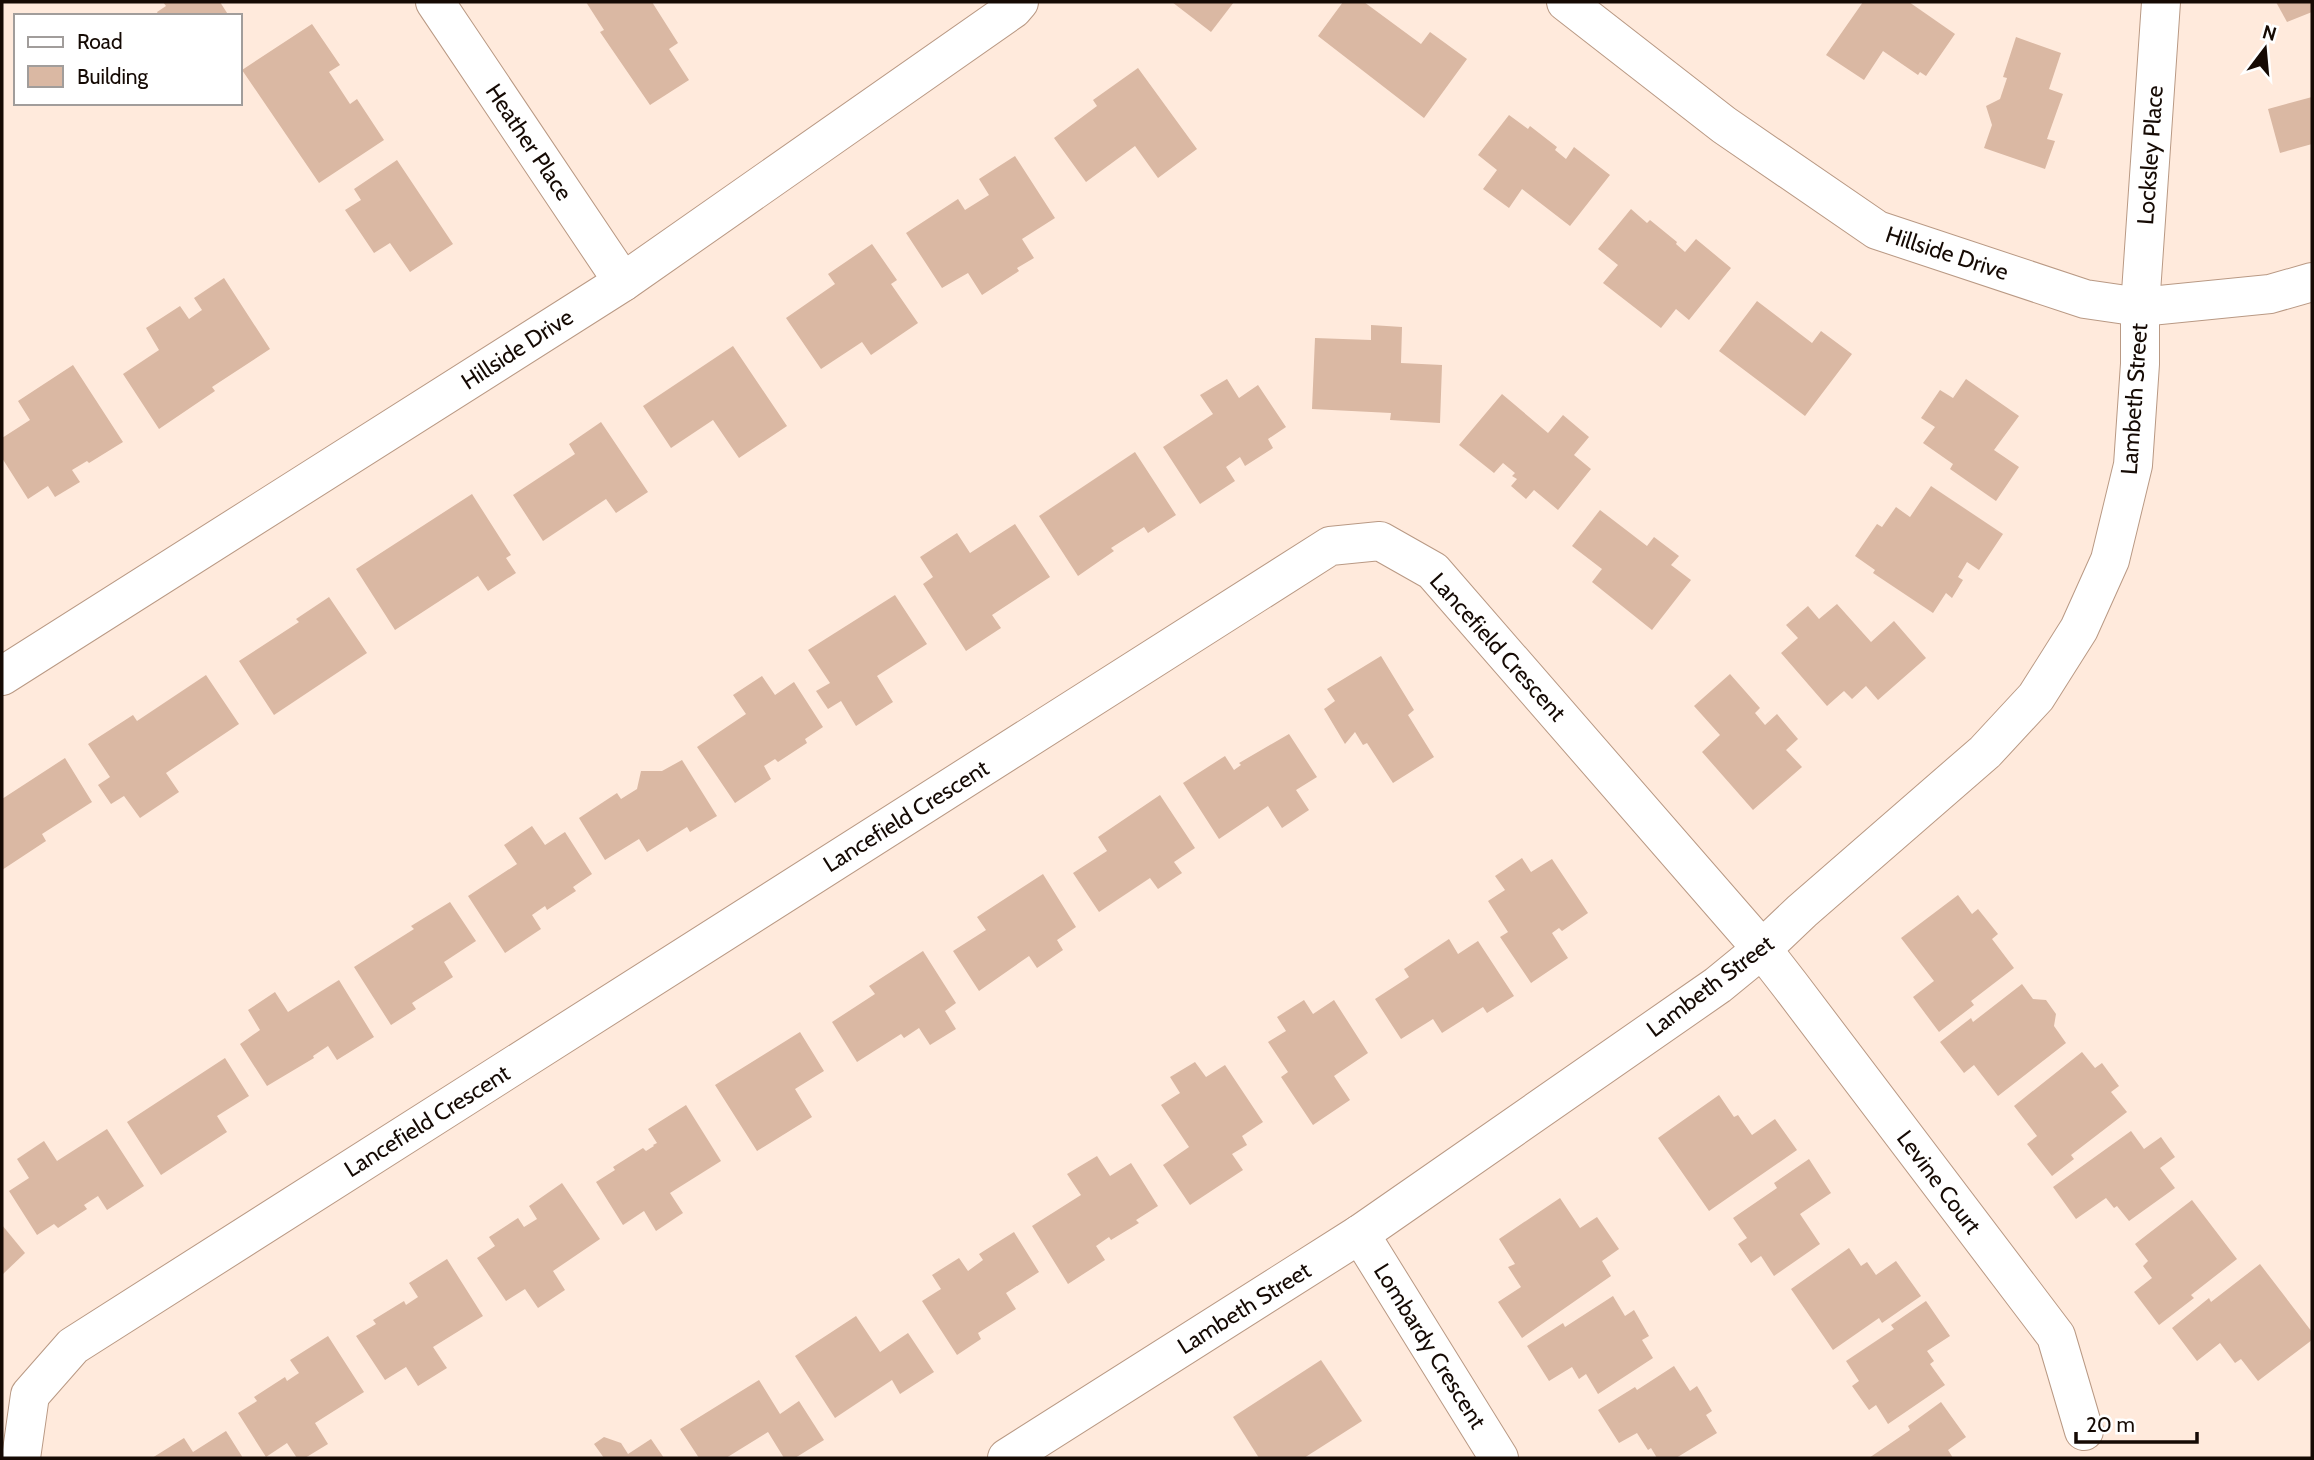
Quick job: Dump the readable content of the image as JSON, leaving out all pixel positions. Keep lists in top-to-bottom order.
{
  "streets": {
    "street": [
      "Heather Place",
      "Locksley Place",
      "Hillside Drive",
      "Lambeth Street",
      "Lancefield Crescent",
      "Levine Court",
      "Lombardy Crescent"
    ]
  },
  "crossings": [
    ["Heather Place", "Hillside Drive"],
    ["Locksley Place", "Hillside Drive"],
    ["Locksley Place", "Lambeth Street"],
    ["Hillside Drive", "Lambeth Street"],
    ["Lambeth Street", "Lancefield Crescent"],
    ["Lambeth Street", "Levine Court"],
    ["Lambeth Street", "Lombardy Crescent"],
    ["Lancefield Crescent", "Levine Court"]
  ],
  "legend": ["Road", "Building"],
  "scale_bar": "20 m",
  "north": "top"
}
